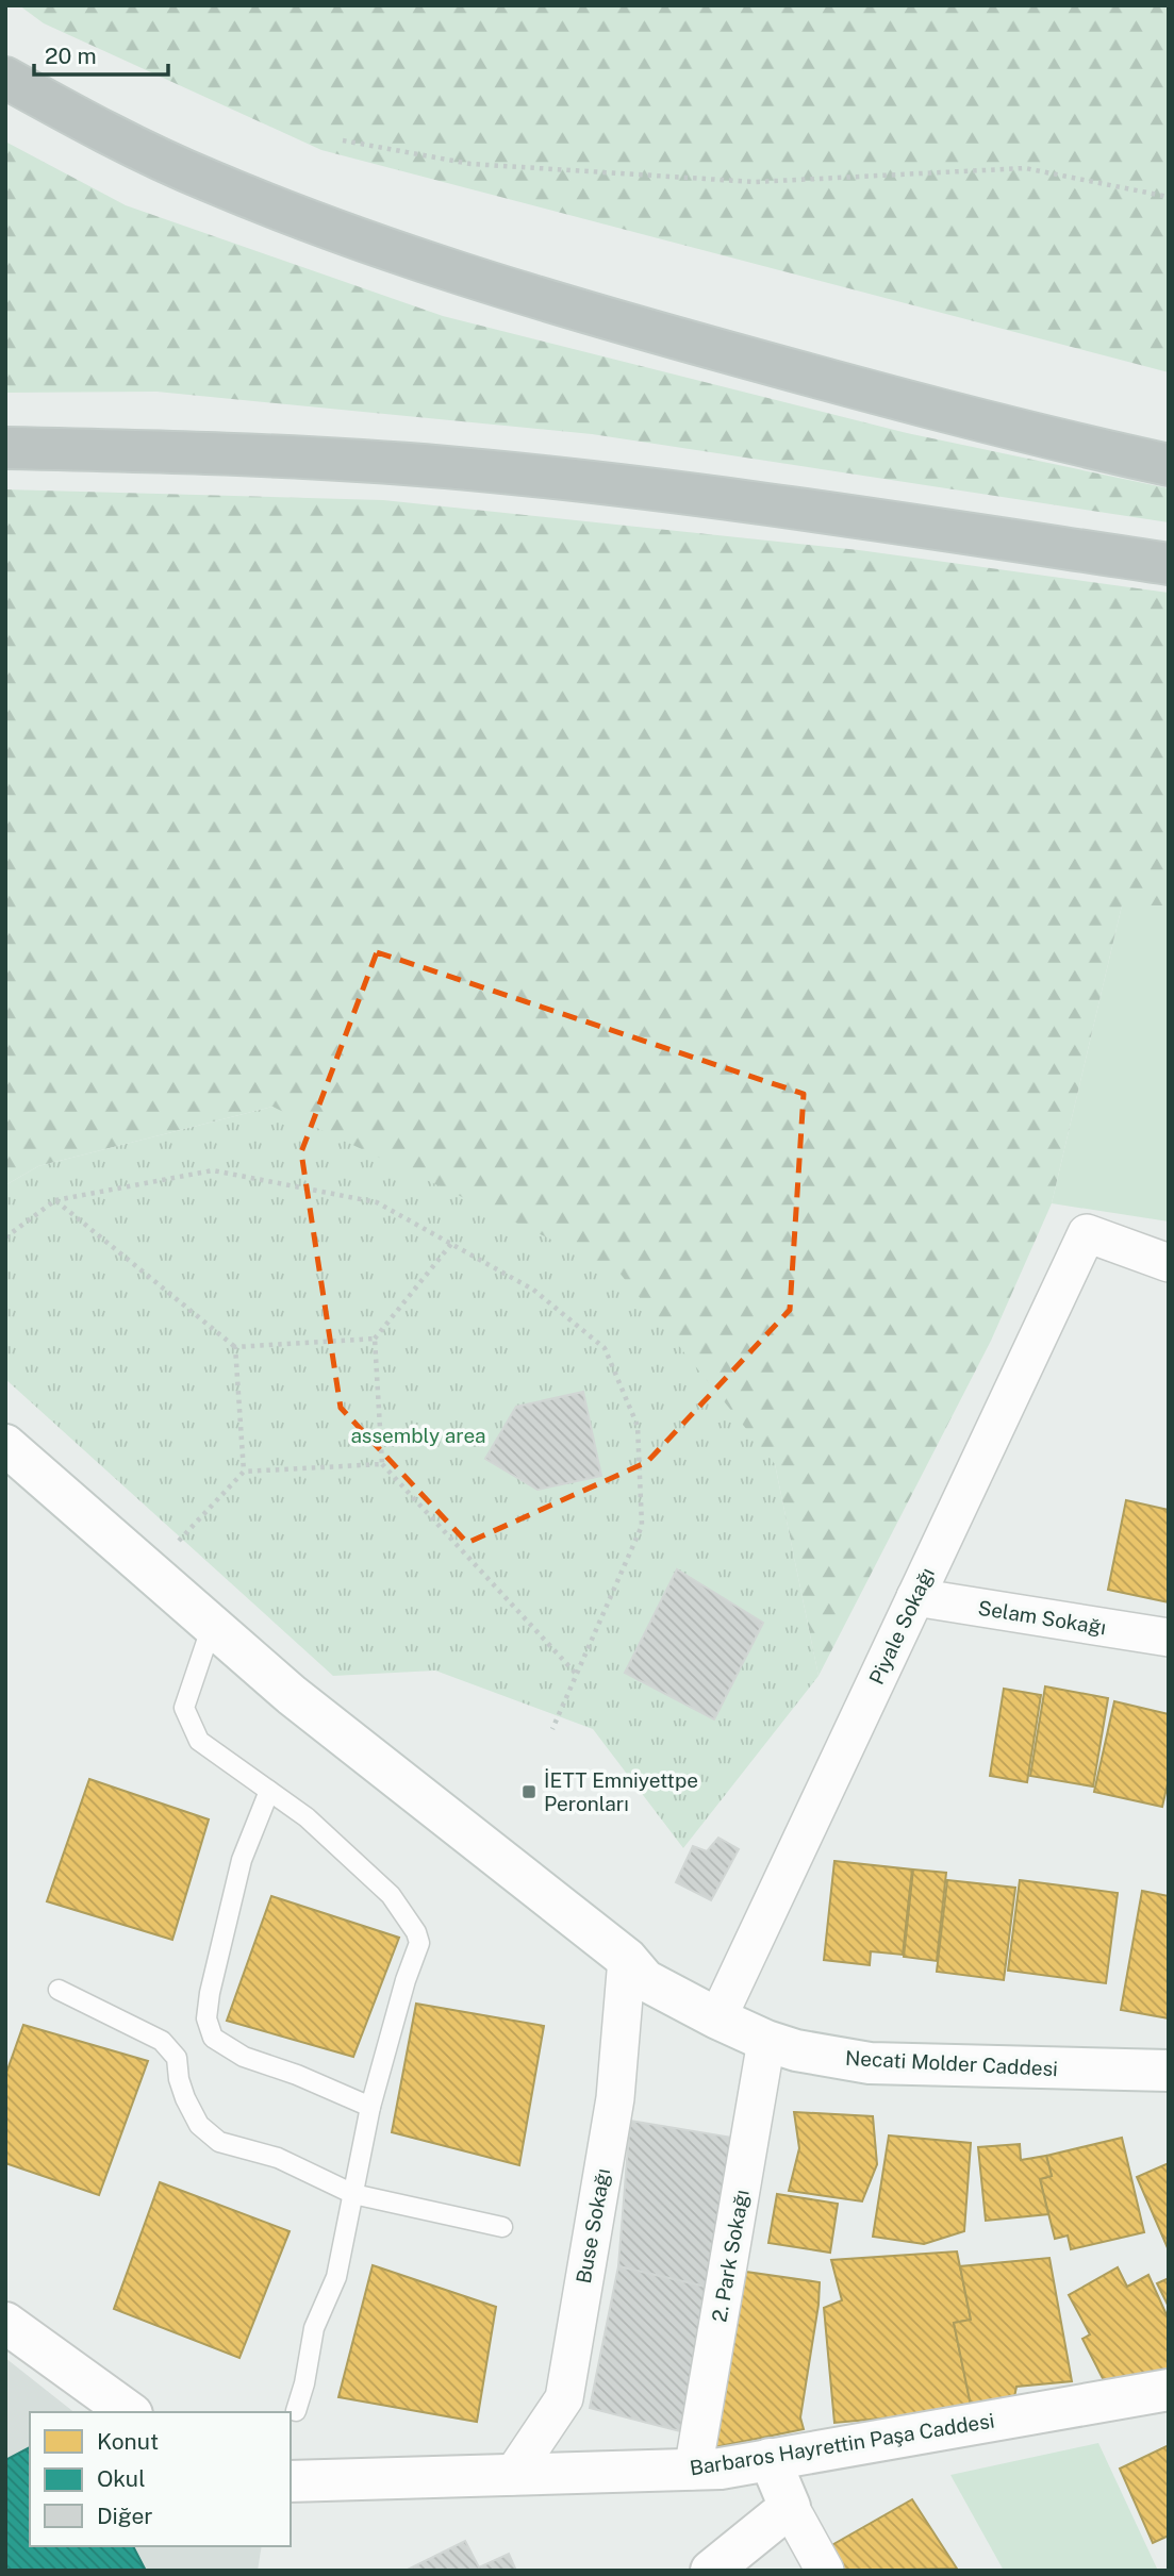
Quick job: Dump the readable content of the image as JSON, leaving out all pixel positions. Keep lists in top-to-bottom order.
{
  "streets": {
    "main road": ["Necati Molder Caddesi", "Barbaros Hayrettin Paşa Caddesi"],
    "street": [
      "Selam Sokağı",
      "Piyale Sokağı",
      "Buse Sokağı",
      "2. Park Sokağı"
    ]
  },
  "crossings": [
    ["Selam Sokağı", "Piyale Sokağı"],
    ["Piyale Sokağı", "Necati Molder Caddesi"],
    ["Necati Molder Caddesi", "Buse Sokağı"],
    ["Necati Molder Caddesi", "2. Park Sokağı"],
    ["Buse Sokağı", "Barbaros Hayrettin Paşa Caddesi"],
    ["2. Park Sokağı", "Barbaros Hayrettin Paşa Caddesi"]
  ],
  "parks": ["assembly area"],
  "places": {
    "transit": ["İETT Emniyettpe Peronları"]
  },
  "legend": ["Konut", "Okul", "Diğer"],
  "scale_bar": "20 m"
}
